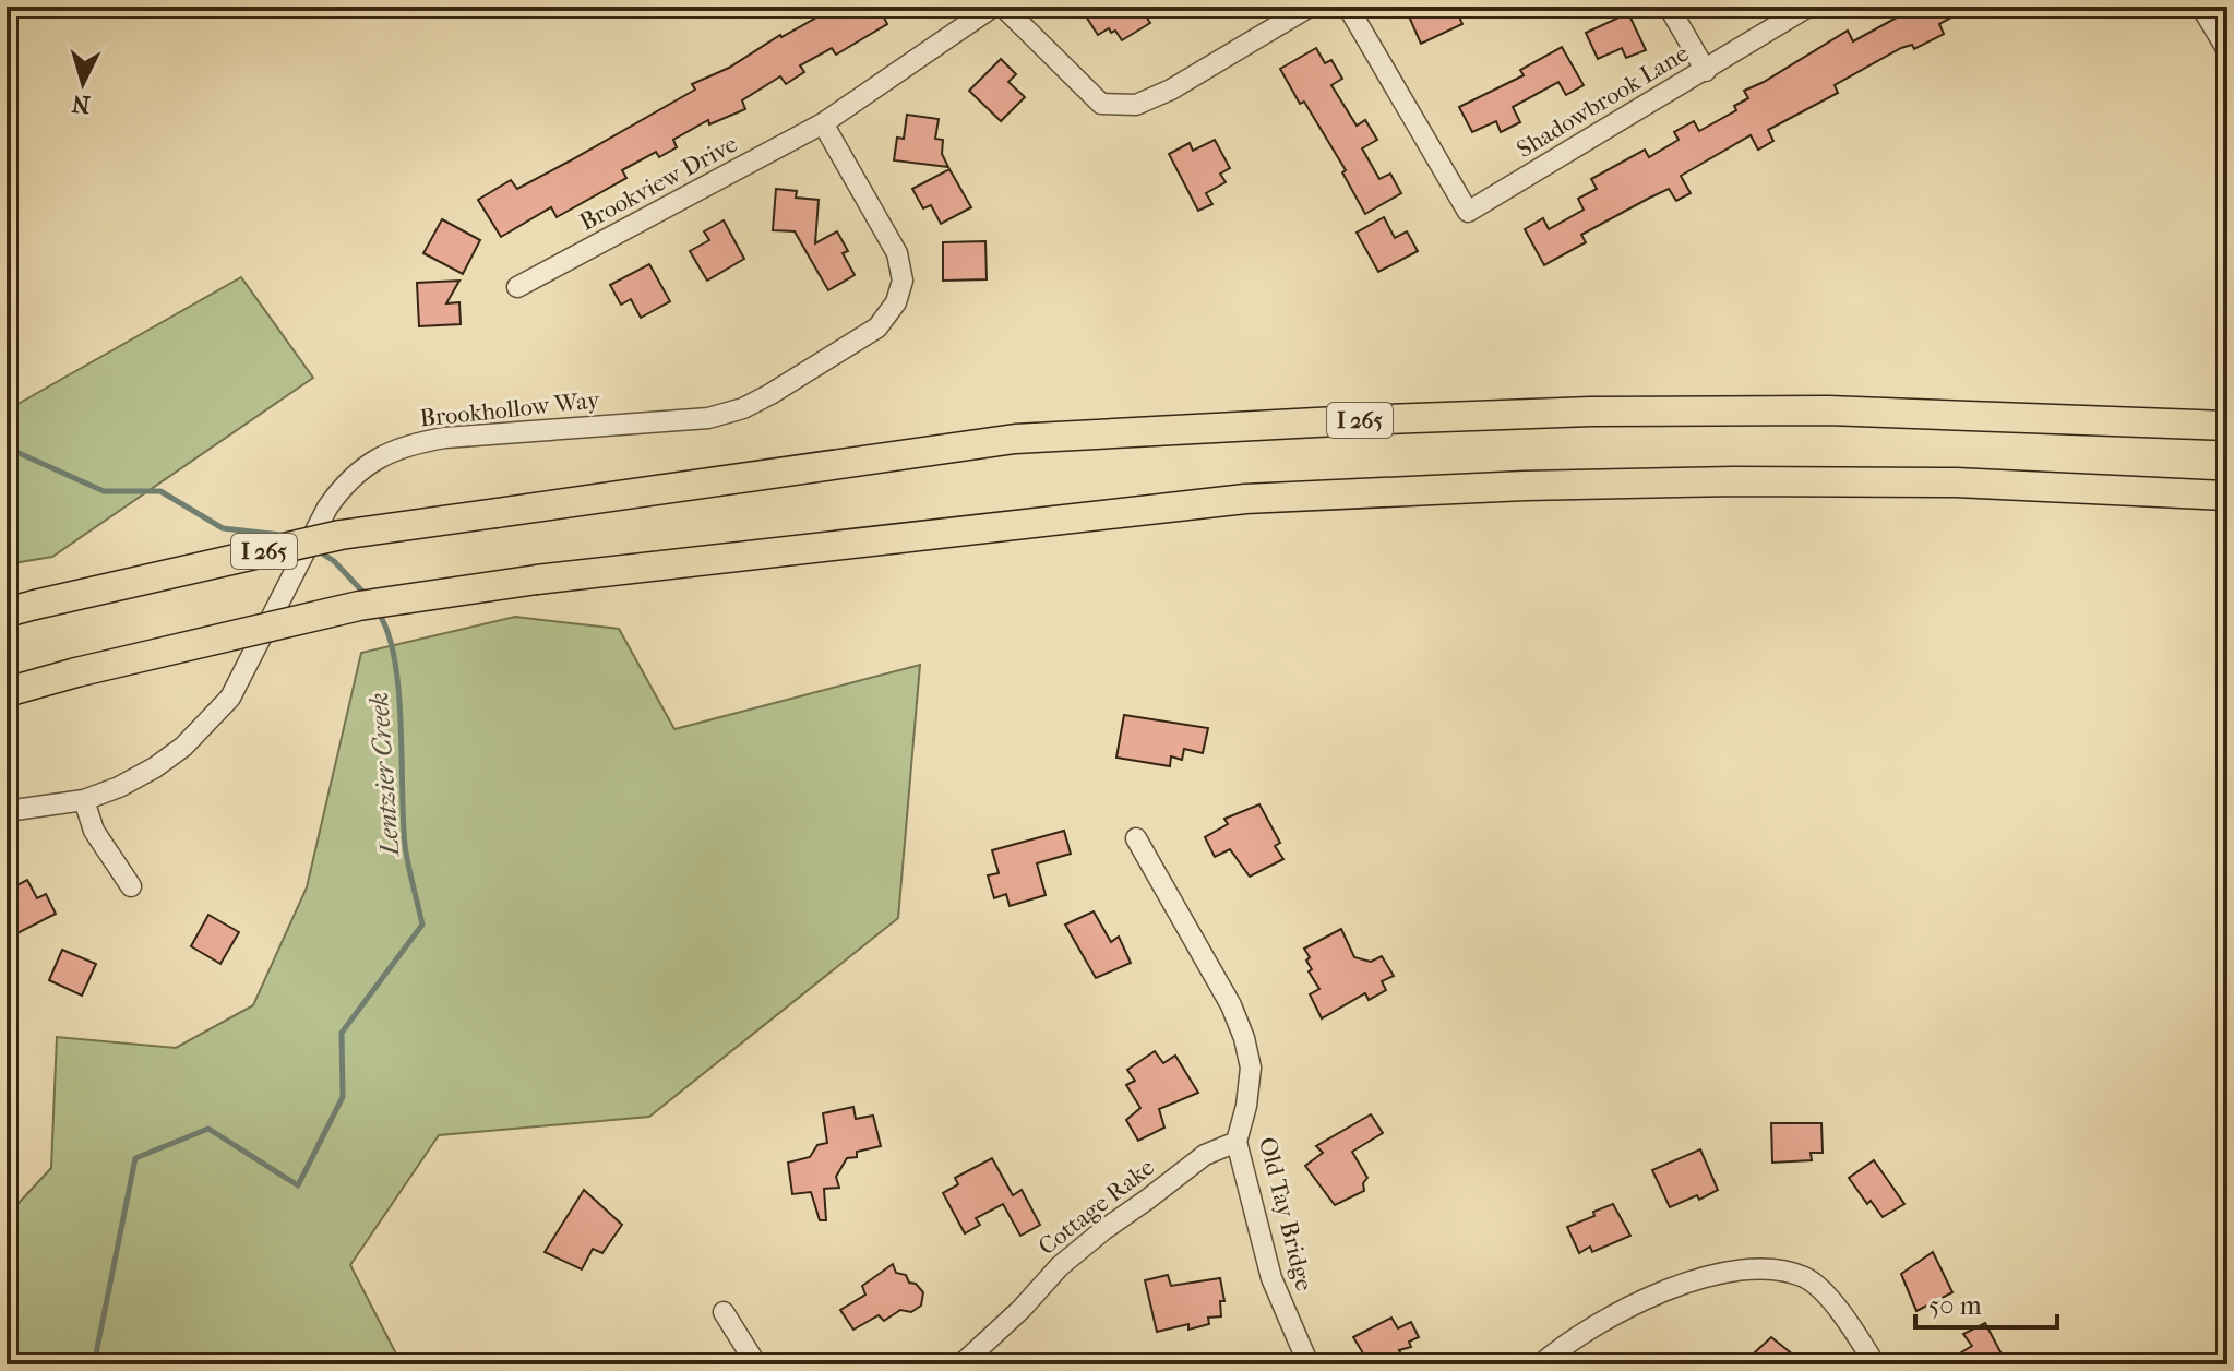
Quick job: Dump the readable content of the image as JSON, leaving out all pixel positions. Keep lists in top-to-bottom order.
{
  "streets": {
    "highway": ["I 265"],
    "street": [
      "Shadowbrook Lane",
      "Brookview Drive",
      "Brookhollow Way",
      "Cottage Rake",
      "Old Tay Bridge"
    ]
  },
  "crossings": [
    ["Brookview Drive", "Brookhollow Way"],
    ["Cottage Rake", "Old Tay Bridge"]
  ],
  "water": ["Lentzier Creek"],
  "scale_bar": "50 m",
  "north": "bottom"
}
